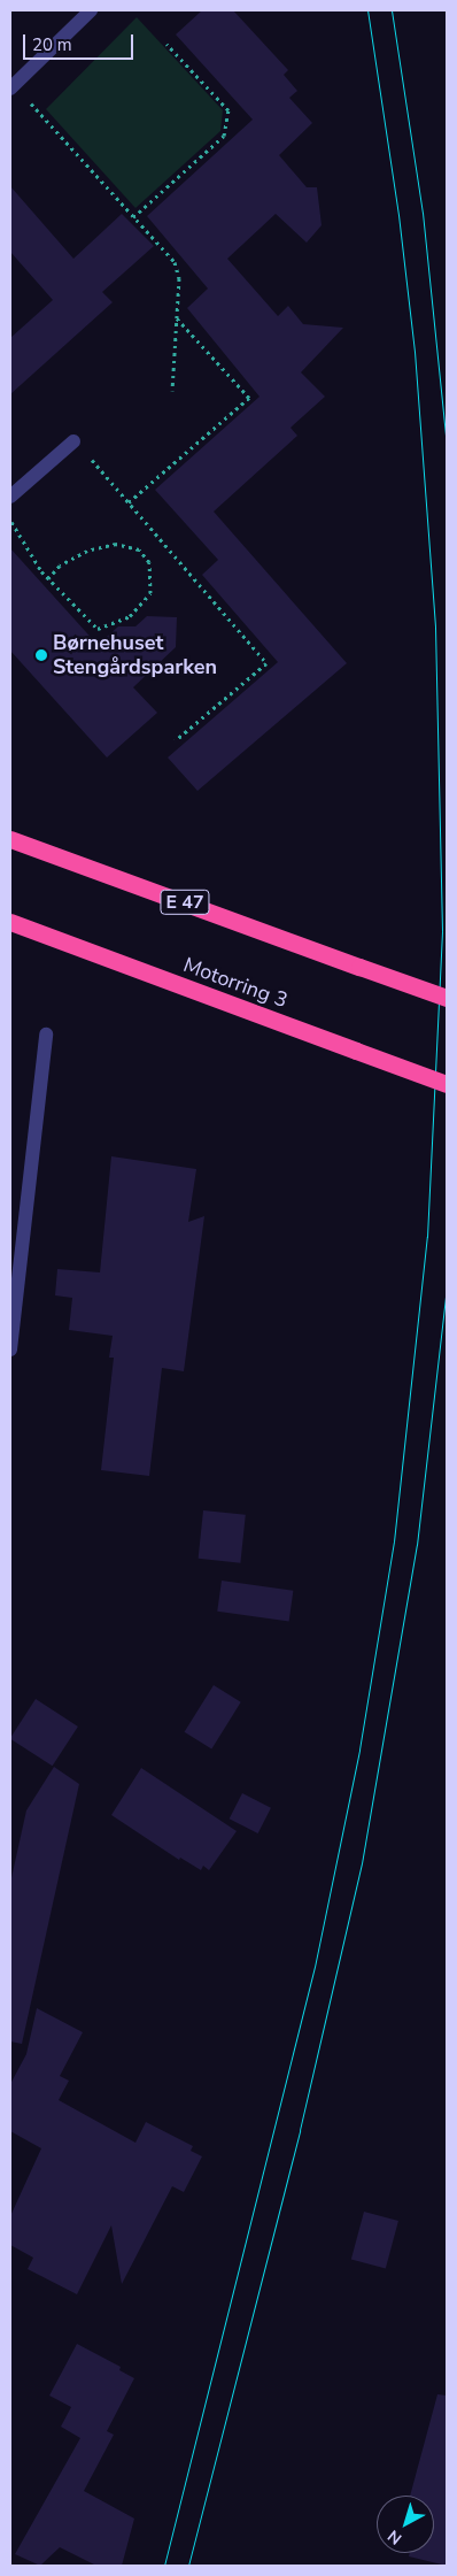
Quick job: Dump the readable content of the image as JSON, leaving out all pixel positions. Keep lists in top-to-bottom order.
{
  "streets": {
    "highway": ["E 47", "Motorring 3"]
  },
  "places": ["Børnehuset Stengårdsparken"],
  "scale_bar": "20 m",
  "north": "bottom left"
}
